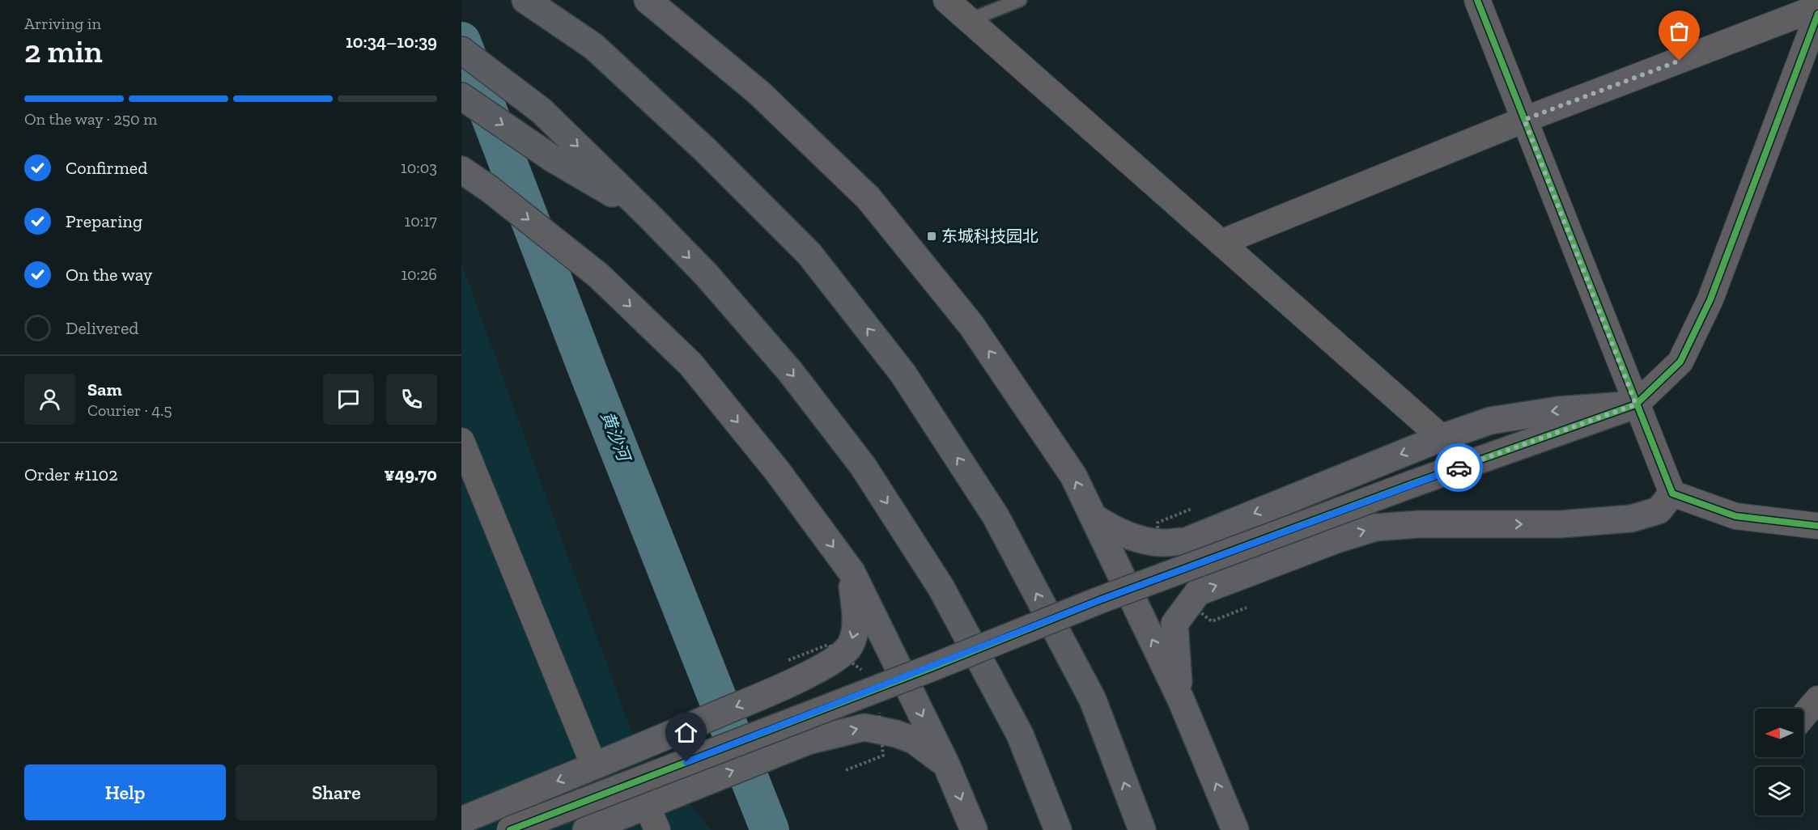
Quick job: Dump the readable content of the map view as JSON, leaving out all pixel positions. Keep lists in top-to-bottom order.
{
  "water": ["黄沙河"],
  "places": {
    "transit": ["东城科技园北"]
  },
  "north": "left",
  "page": {
    "heading": ["2 min", "Arriving in", "10:34–10:39"],
    "panel": [
      "Sam",
      "Courier · 4.5",
      "Order #1102",
      "¥49.70"
    ],
    "bar": "On the way · 250 m",
    "list": [
      ["Confirmed", "10:03"],
      ["Preparing", "10:17"],
      ["On the way", "10:26"],
      "Delivered"
    ],
    "buttons": ["Help", "Share"]
  }
}
